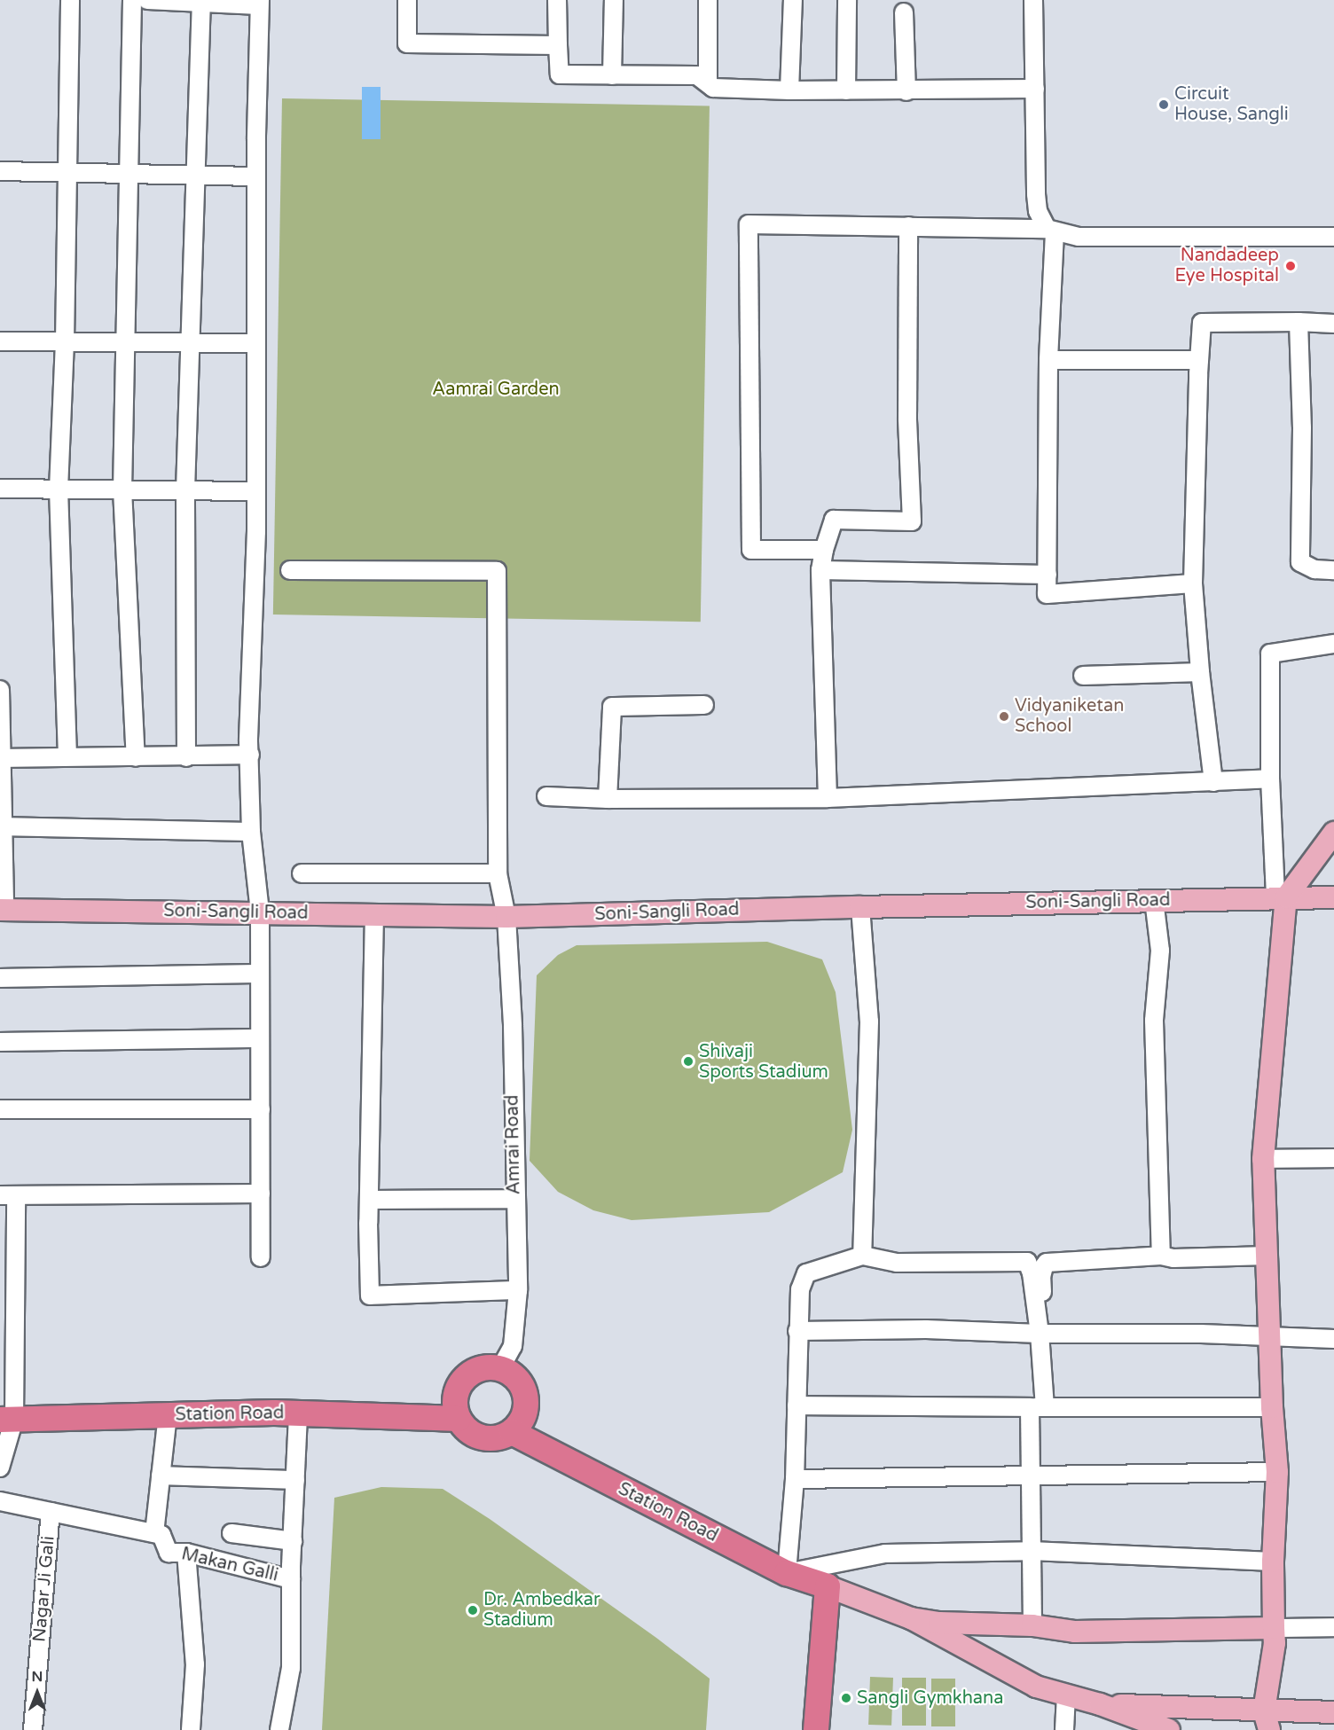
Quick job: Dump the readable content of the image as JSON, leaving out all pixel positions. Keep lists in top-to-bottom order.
{
  "streets": {
    "highway": ["Station Road"],
    "main road": ["Soni-Sangli Road"],
    "street": ["Amrai Road", "Makan Galli", "Nagar Ji Gali"]
  },
  "crossings": [
    ["Soni-Sangli Road", "Amrai Road"],
    ["Amrai Road", "Station Road"]
  ],
  "parks": ["Aamrai Garden"],
  "places": [
    "Circuit House, Sangli",
    "Nandadeep Eye Hospital",
    "Vidyaniketan School",
    "Shivaji Sports Stadium",
    "Dr. Ambedkar Stadium",
    "Sangli Gymkhana"
  ],
  "north": "top"
}
